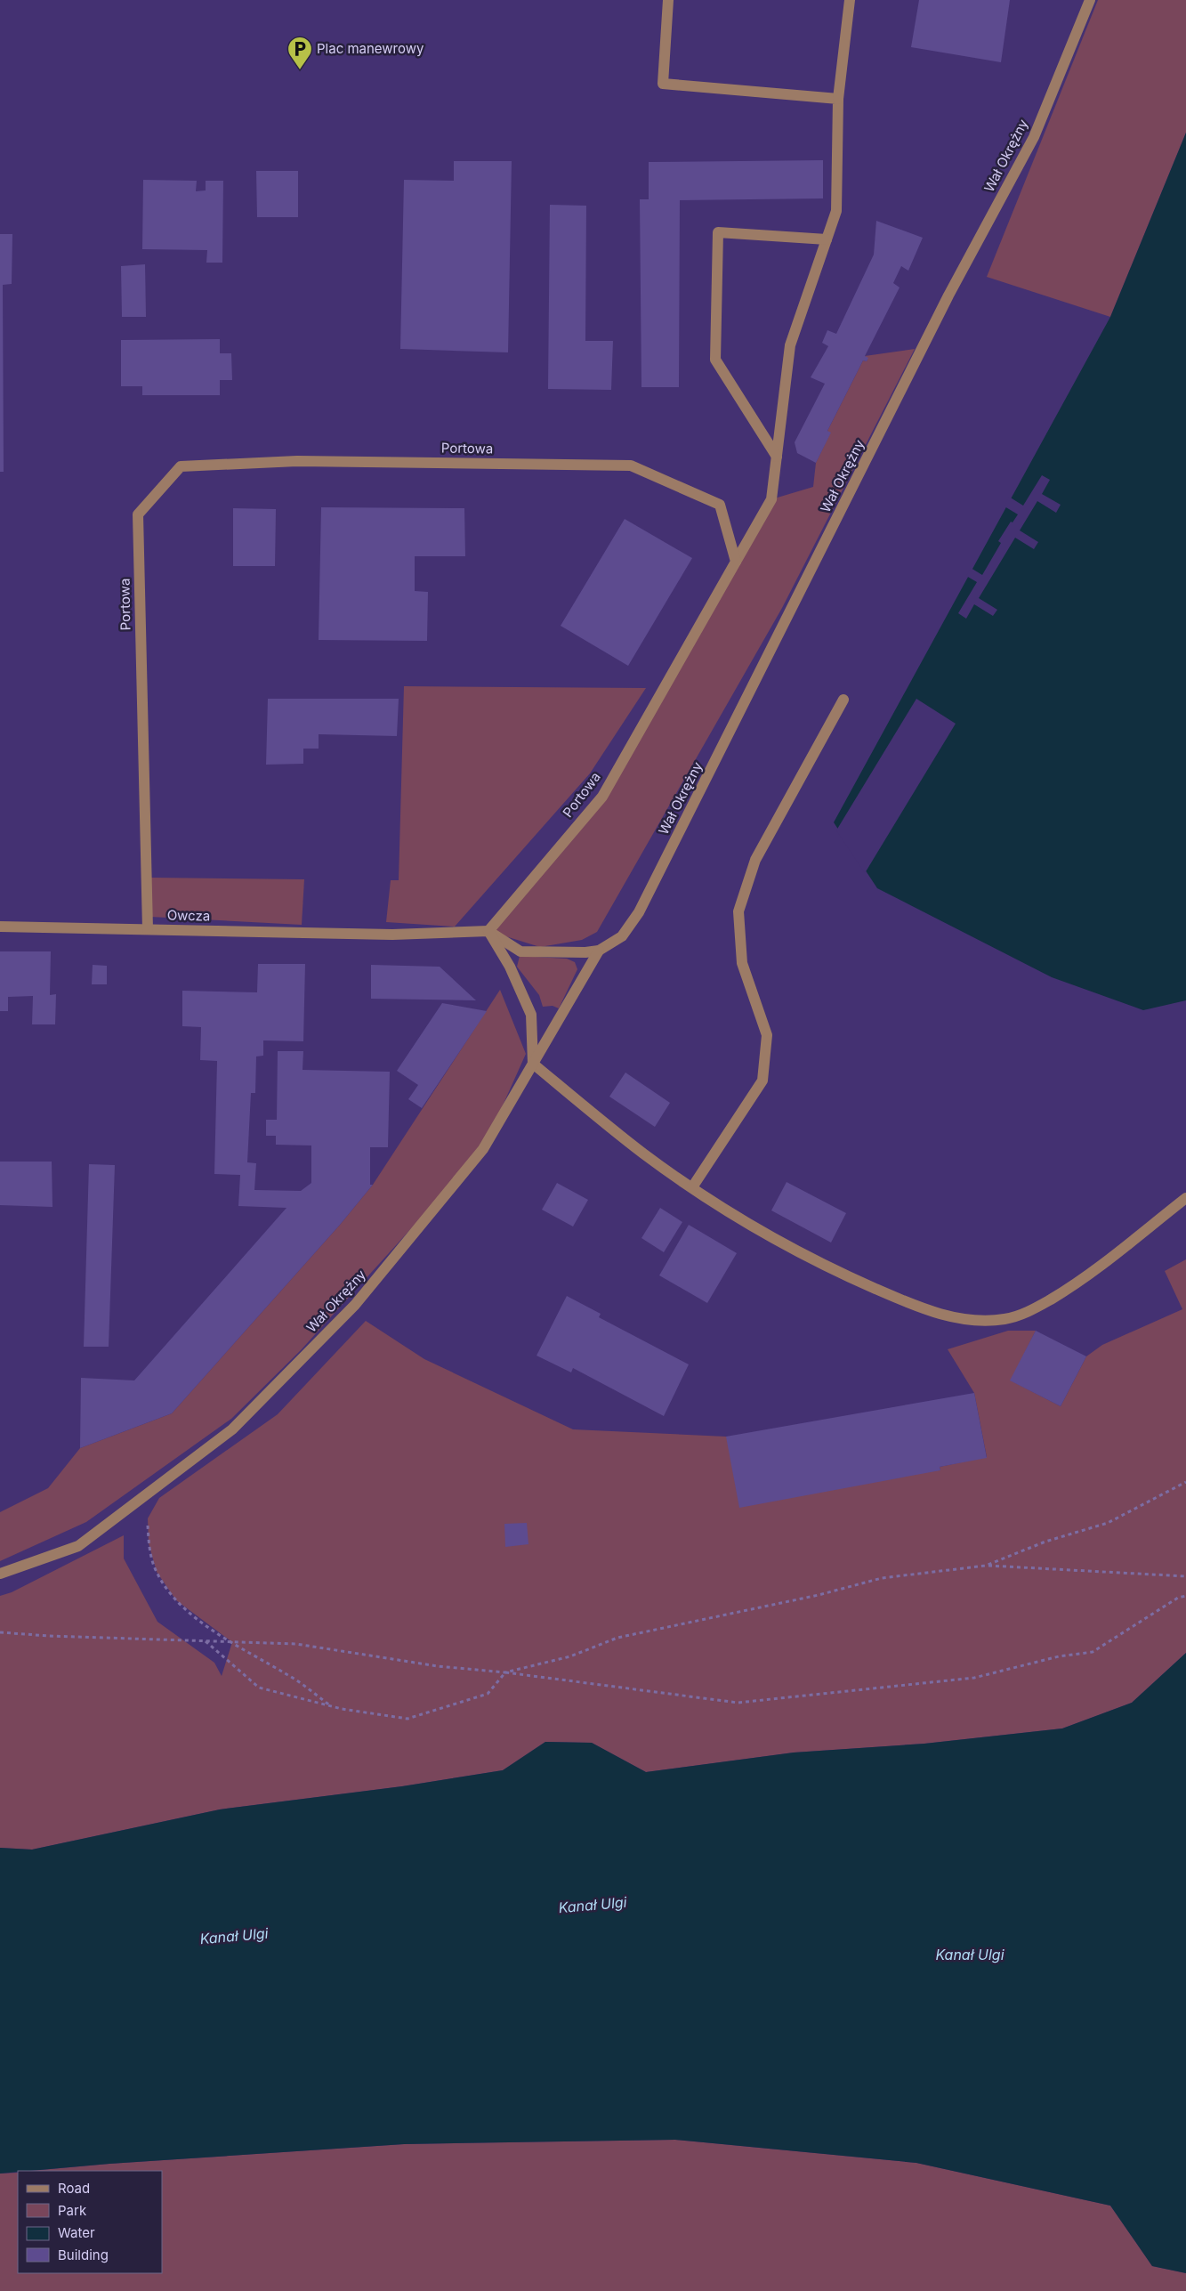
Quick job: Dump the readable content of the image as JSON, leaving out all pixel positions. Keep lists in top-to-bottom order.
{
  "streets": {
    "street": ["Wał Okrężny", "Portowa", "Owcza"]
  },
  "crossings": [
    ["Portowa", "Owcza"]
  ],
  "water": ["Kanał Ulgi"],
  "places": {
    "parking": ["Plac manewrowy"]
  },
  "legend": [
    "Road",
    "Park",
    "Water",
    "Building"
  ]
}
